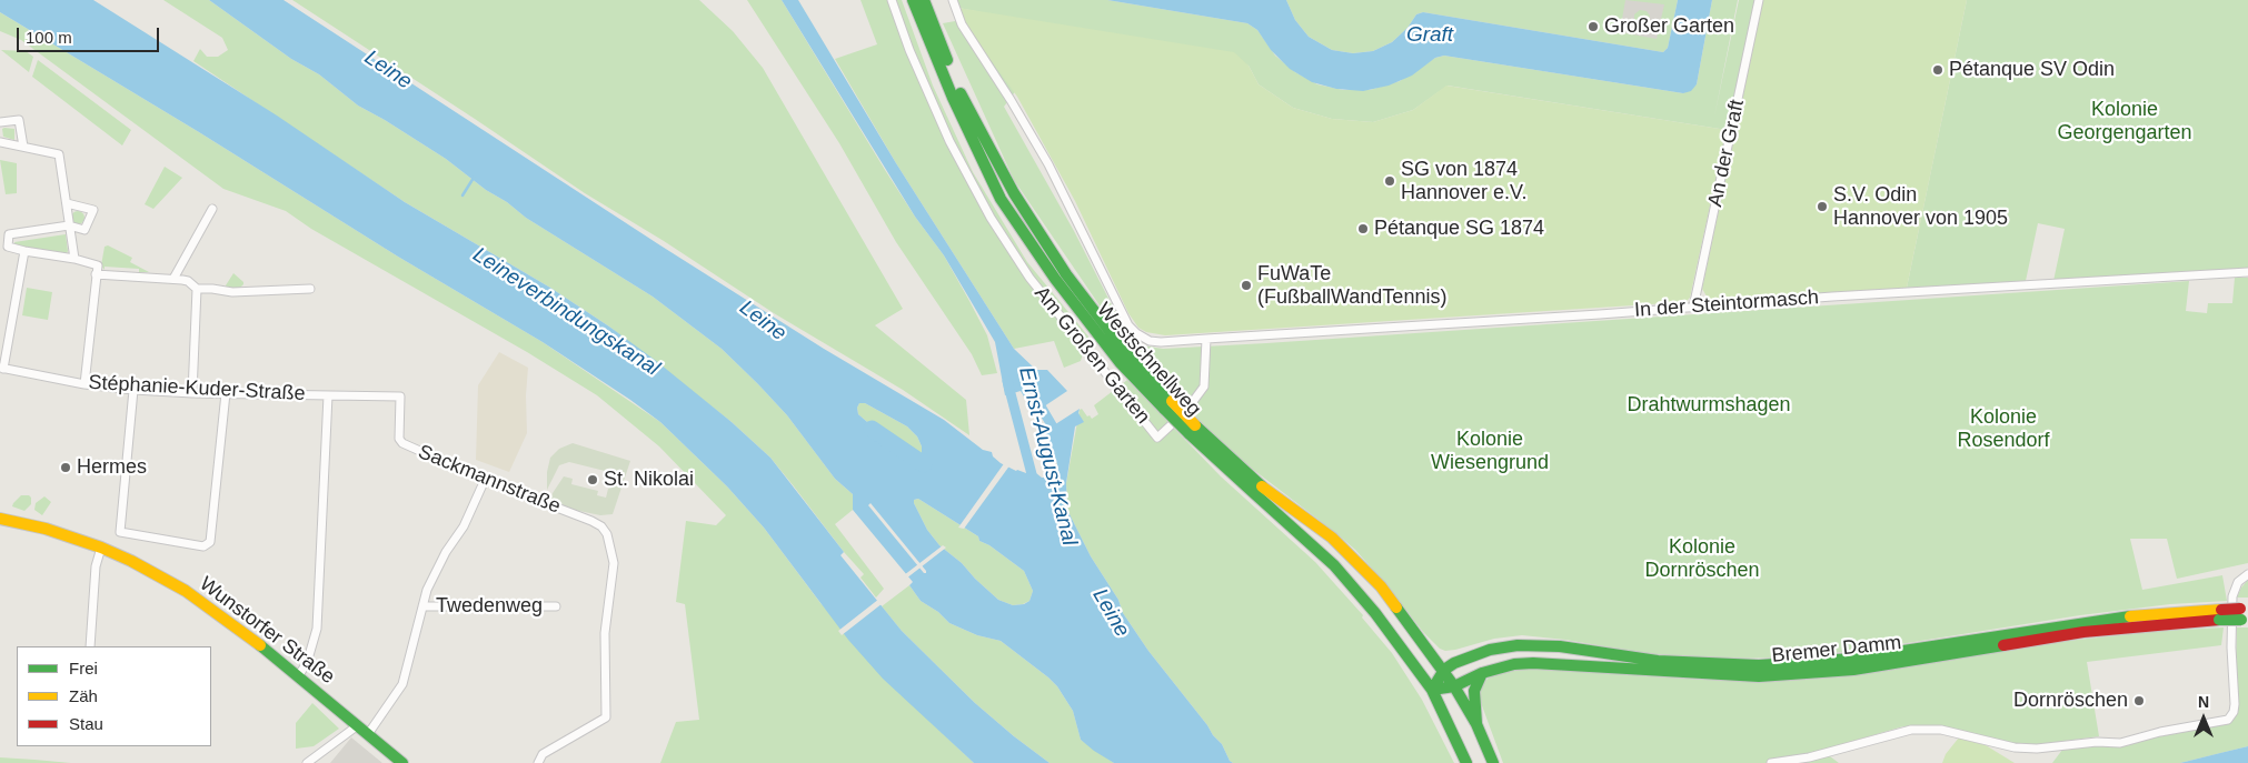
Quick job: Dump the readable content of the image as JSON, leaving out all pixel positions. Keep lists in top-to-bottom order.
{
  "streets": {
    "main road": ["Westschnellweg", "Wunstorfer Straße", "Bremer Damm"],
    "street": [
      "An der Graft",
      "In der Steintormasch",
      "Am Großen Garten",
      "Stéphanie-Kuder-Straße",
      "Sackmannstraße",
      "Twedenweg"
    ]
  },
  "crossings": [
    ["An der Graft", "In der Steintormasch"],
    ["In der Steintormasch", "Am Großen Garten"],
    ["Westschnellweg", "Bremer Damm"],
    ["Stéphanie-Kuder-Straße", "Sackmannstraße"]
  ],
  "water": [
    "Graft",
    "Leine",
    "Leineverbindungskanal",
    "Ernst-August-Kanal"
  ],
  "parks": [
    "Kolonie Georgengarten",
    "Drahtwurmshagen",
    "Kolonie Rosendorf",
    "Kolonie Wiesengrund",
    "Kolonie Dornröschen"
  ],
  "places": [
    "Großer Garten",
    "Pétanque SV Odin",
    "SG von 1874 Hannover e.V.",
    "S.V. Odin Hannover von 1905",
    "Pétanque SG 1874",
    "FuWaTe (FußballWandTennis)",
    "Hermes",
    "St. Nikolai",
    "Dornröschen"
  ],
  "legend": ["Frei", "Zäh", "Stau"],
  "scale_bar": "100 m",
  "north": "top"
}
